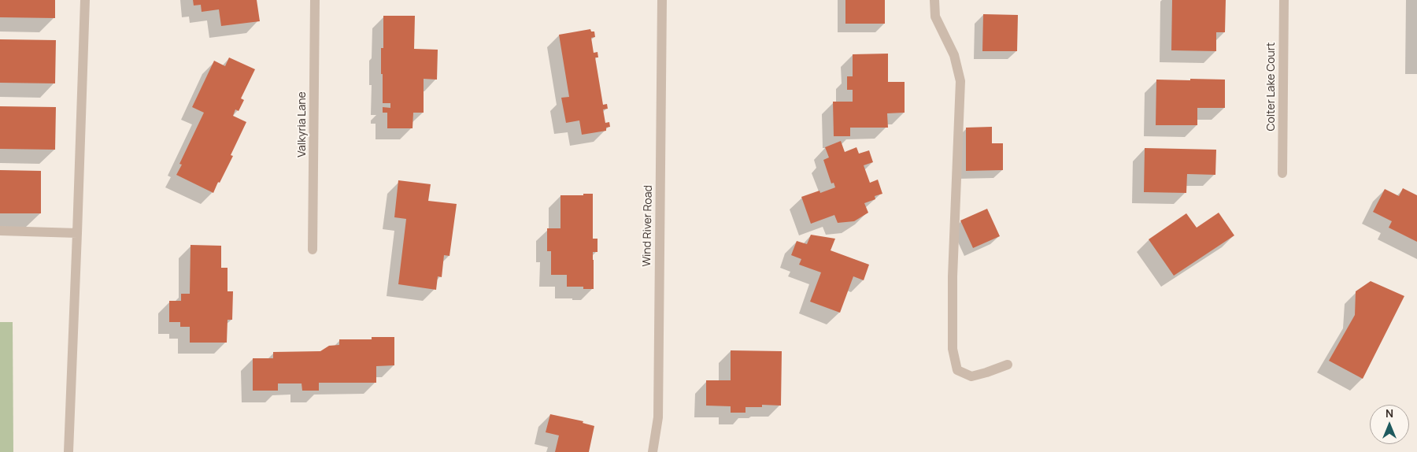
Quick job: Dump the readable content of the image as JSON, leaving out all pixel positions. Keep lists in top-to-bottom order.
{
  "streets": {
    "street": ["Colter Lake Court", "Valkyria Lane", "Wind River Road"]
  },
  "north": "top"
}
